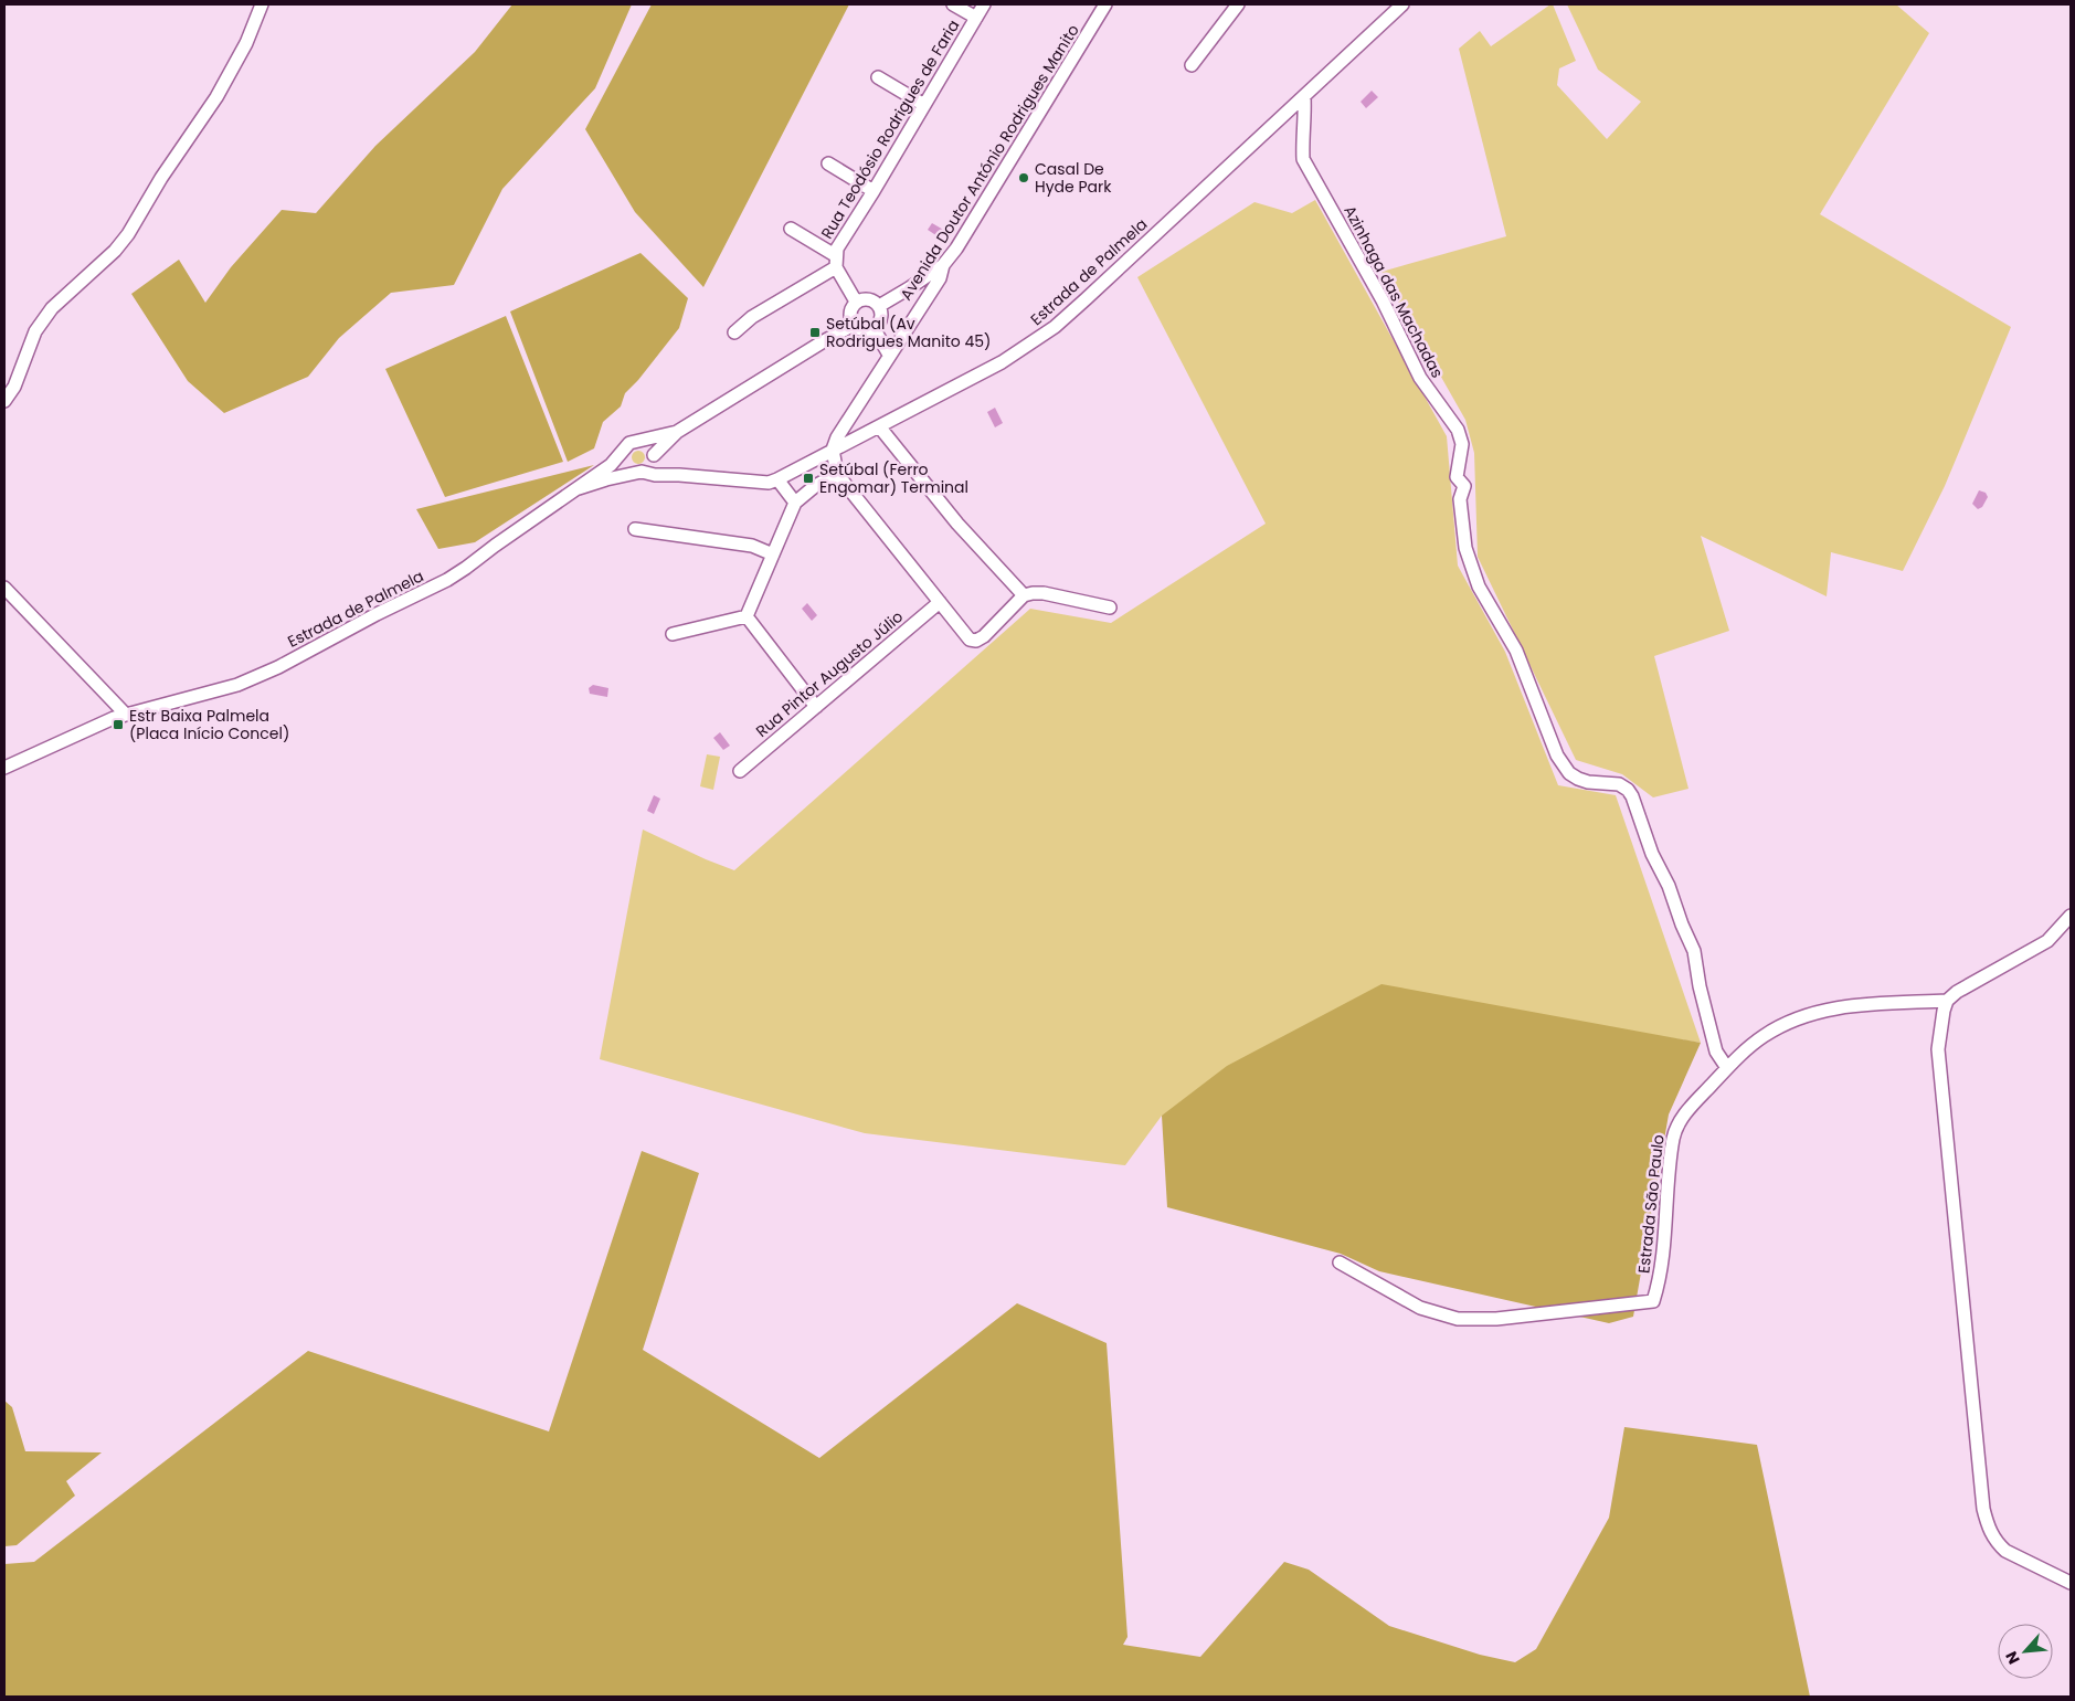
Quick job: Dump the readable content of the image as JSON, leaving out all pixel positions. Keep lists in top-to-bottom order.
{
  "streets": {
    "street": [
      "Rua Teodósio Rodrigues de Faria",
      "Avenida Doutor António Rodrigues Manito",
      "Estrada de Palmela",
      "Azinhaga das Machadas",
      "Rua Pintor Augusto Júlio",
      "Estrada São Paulo"
    ]
  },
  "crossings": [
    ["Avenida Doutor António Rodrigues Manito", "Estrada de Palmela"],
    ["Estrada de Palmela", "Azinhaga das Machadas"],
    ["Azinhaga das Machadas", "Estrada São Paulo"]
  ],
  "places": {
    "other": ["Casal De Hyde Park"],
    "transit": ["Setúbal (Av Rodrigues Manito 45)", "Setúbal (Ferro Engomar) Terminal", "Estr Baixa Palmela (Placa Início Concel)"]
  },
  "north": "bottom left"
}
